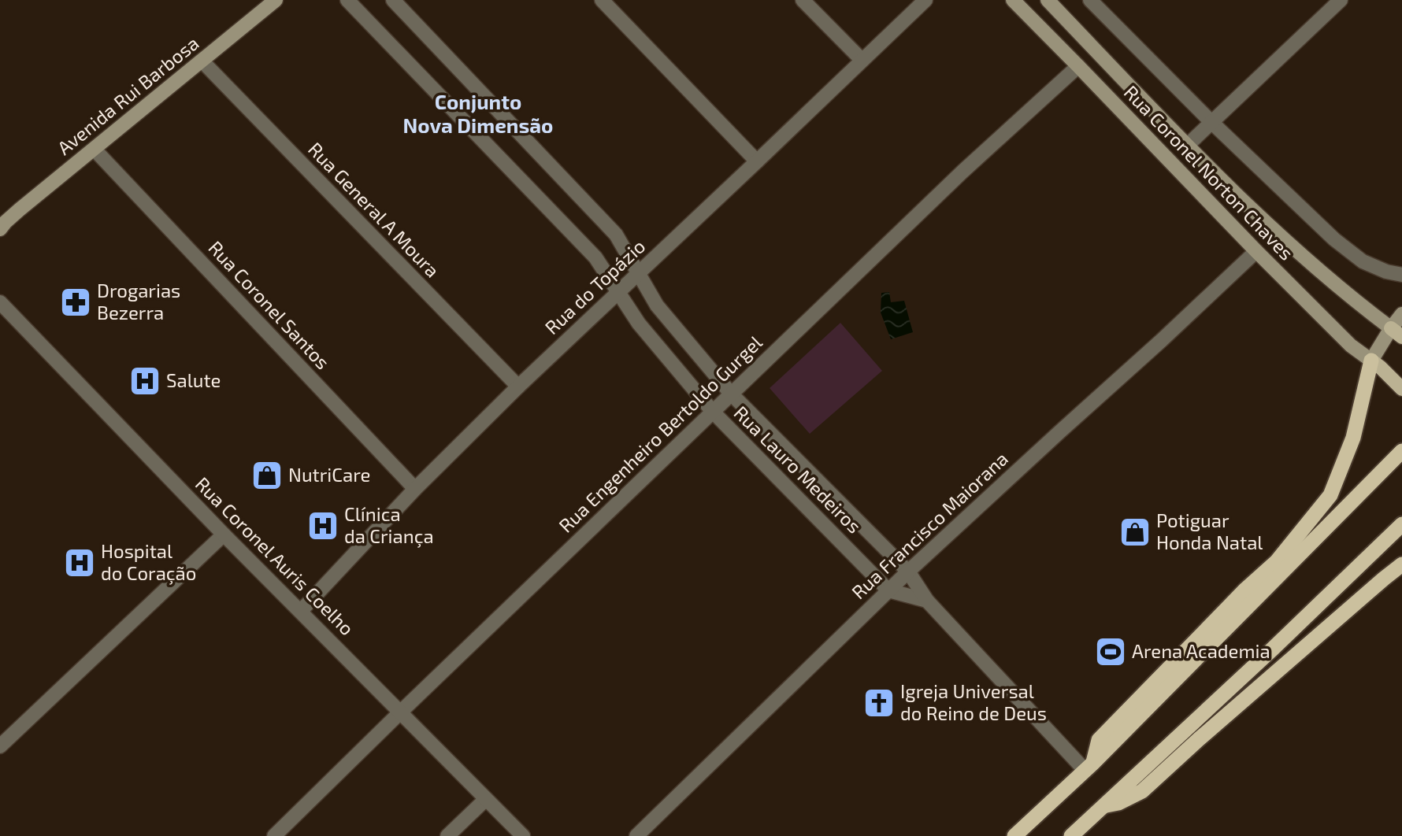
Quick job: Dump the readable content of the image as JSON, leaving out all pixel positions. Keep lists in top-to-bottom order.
{
  "streets": {
    "main road": ["Avenida Rui Barbosa", "Rua Coronel Norton Chaves"],
    "street": [
      "Rua General A Moura",
      "Rua do Topázio",
      "Rua Coronel Santos",
      "Rua Engenheiro Bertoldo Gurgel",
      "Rua Lauro Medeiros",
      "Rua Francisco Maiorana",
      "Rua Coronel Auris Coelho"
    ]
  },
  "crossings": [
    ["Avenida Rui Barbosa", "Rua General A Moura"],
    ["Avenida Rui Barbosa", "Rua Coronel Santos"],
    ["Rua Coronel Norton Chaves", "Rua Engenheiro Bertoldo Gurgel"],
    ["Rua Coronel Norton Chaves", "Rua Francisco Maiorana"],
    ["Rua General A Moura", "Rua do Topázio"],
    ["Rua do Topázio", "Rua Coronel Santos"],
    ["Rua do Topázio", "Rua Lauro Medeiros"],
    ["Rua do Topázio", "Rua Coronel Auris Coelho"],
    ["Rua Engenheiro Bertoldo Gurgel", "Rua Lauro Medeiros"],
    ["Rua Engenheiro Bertoldo Gurgel", "Rua Coronel Auris Coelho"],
    ["Rua Lauro Medeiros", "Rua Francisco Maiorana"]
  ],
  "districts": ["Conjunto Nova Dimensão"],
  "places": {
    "pharmacy": ["Drogarias Bezerra"],
    "hospital": ["Salute", "Clínica da Criança", "Hospital do Coração"],
    "shop": ["NutriCare", "Potiguar Honda Natal"],
    "sports": ["Arena Academia"],
    "church": ["Igreja Universal do Reino de Deus"]
  }
}
